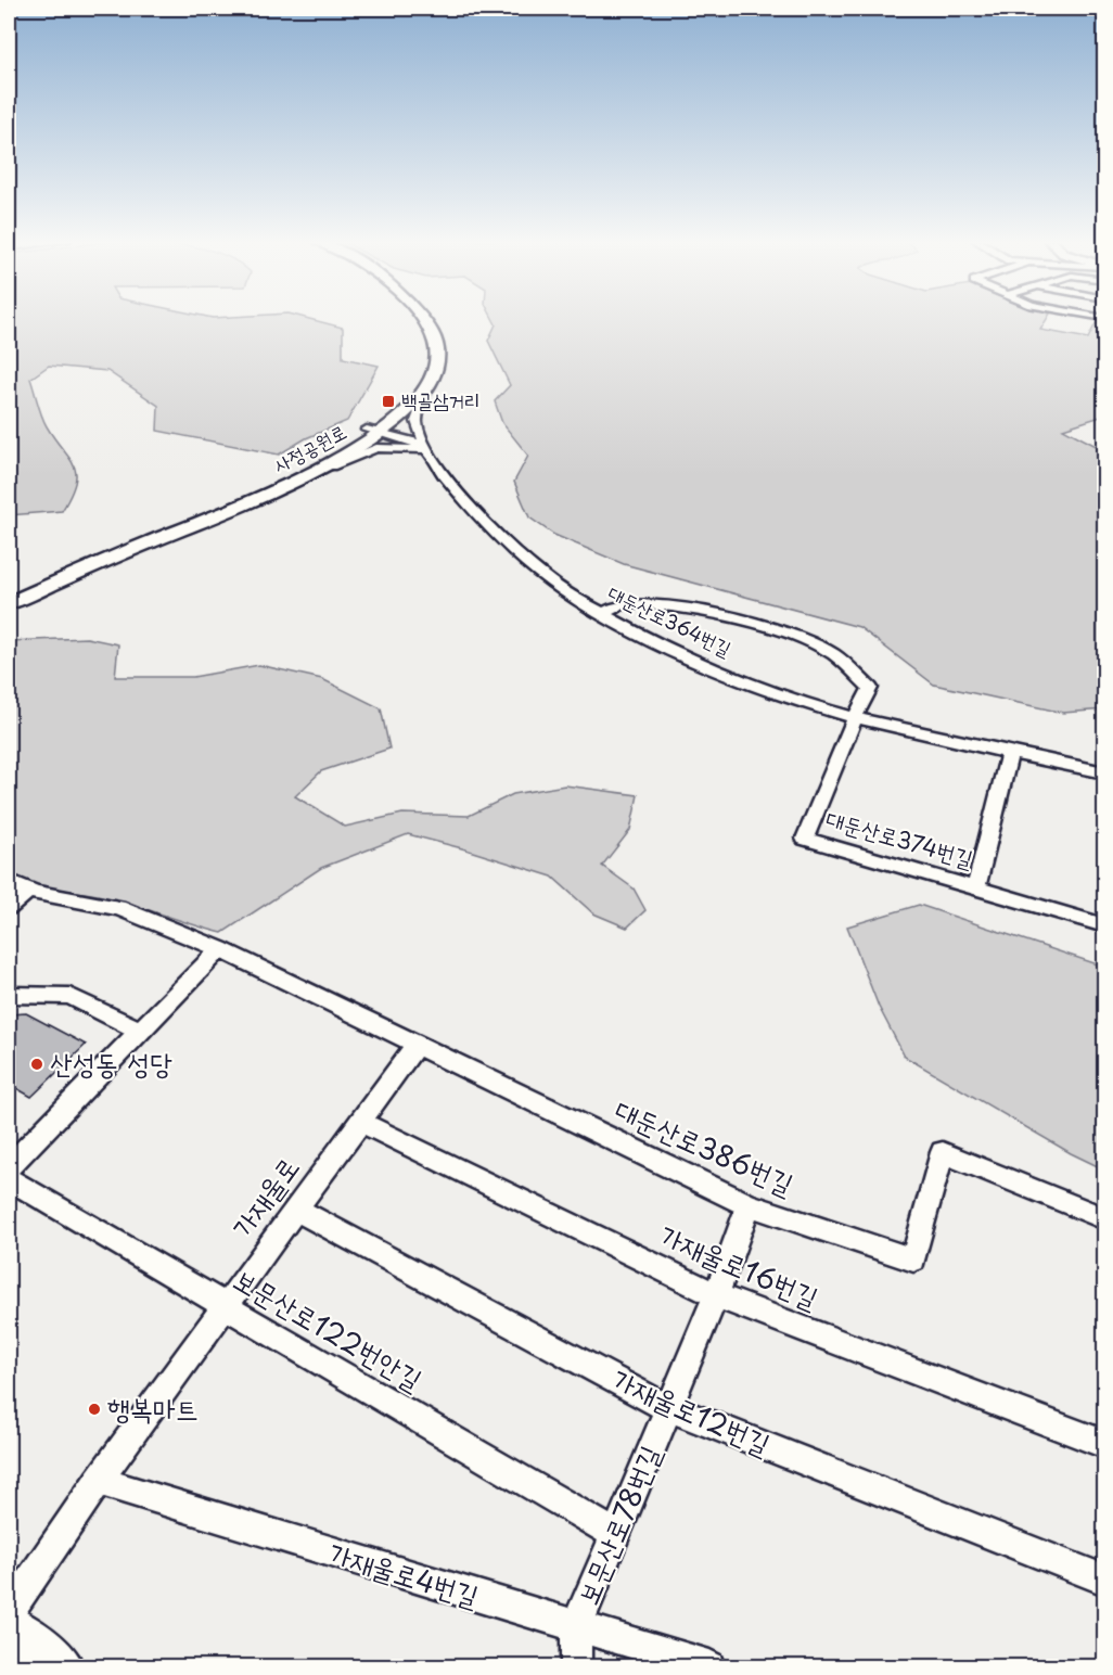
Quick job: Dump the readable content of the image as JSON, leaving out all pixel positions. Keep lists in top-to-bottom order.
{
  "streets": {
    "main road": ["사정공원로"],
    "street": [
      "대둔산로364번길",
      "대둔산로374번길",
      "대둔산로386번길",
      "가재울로",
      "가재울로16번길",
      "보문산로122번안길",
      "가재울로12번길",
      "보문산로78번길",
      "가재울로4번길"
    ]
  },
  "crossings": [
    ["대둔산로364번길", "대둔산로374번길"],
    ["대둔산로386번길", "가재울로"],
    ["대둔산로386번길", "보문산로78번길"],
    ["가재울로", "가재울로16번길"],
    ["가재울로", "보문산로122번안길"],
    ["가재울로", "가재울로12번길"],
    ["가재울로", "가재울로4번길"],
    ["가재울로16번길", "보문산로78번길"],
    ["보문산로122번안길", "보문산로78번길"],
    ["가재울로12번길", "보문산로78번길"],
    ["보문산로78번길", "가재울로4번길"]
  ],
  "places": {
    "transit": ["백골삼거리"],
    "other": ["산성동 성당", "행복마트"]
  }
}
